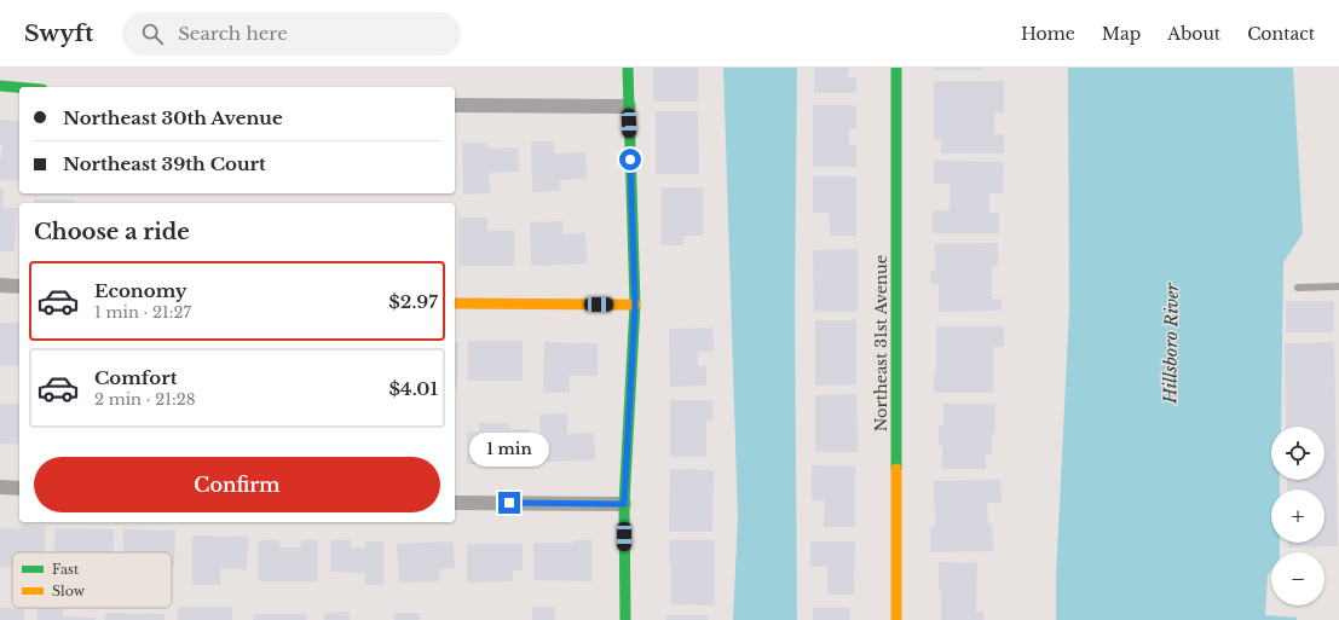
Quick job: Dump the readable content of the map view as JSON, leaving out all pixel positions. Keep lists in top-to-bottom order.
{
  "streets": {
    "street": ["Northeast 31st Avenue"]
  },
  "water": ["Hillsboro River"],
  "legend": ["Fast", "Slow"],
  "page": {
    "header": "Swyft",
    "search": "Search here",
    "nav": [
      "Home",
      "Map",
      "About",
      "Contact"
    ],
    "banner": ["Northeast 30th Avenue", "Northeast 39th Court"],
    "heading": "Choose a ride",
    "list": [
      {
        "name": "Economy",
        "note": "1 min · 21:27",
        "value": "$2.97"
      },
      {
        "name": "Comfort",
        "note": "2 min · 21:28",
        "value": "$4.01"
      }
    ],
    "map_buttons": ["+", "−"],
    "bubble": "1 min",
    "buttons": "Confirm"
  }
}
